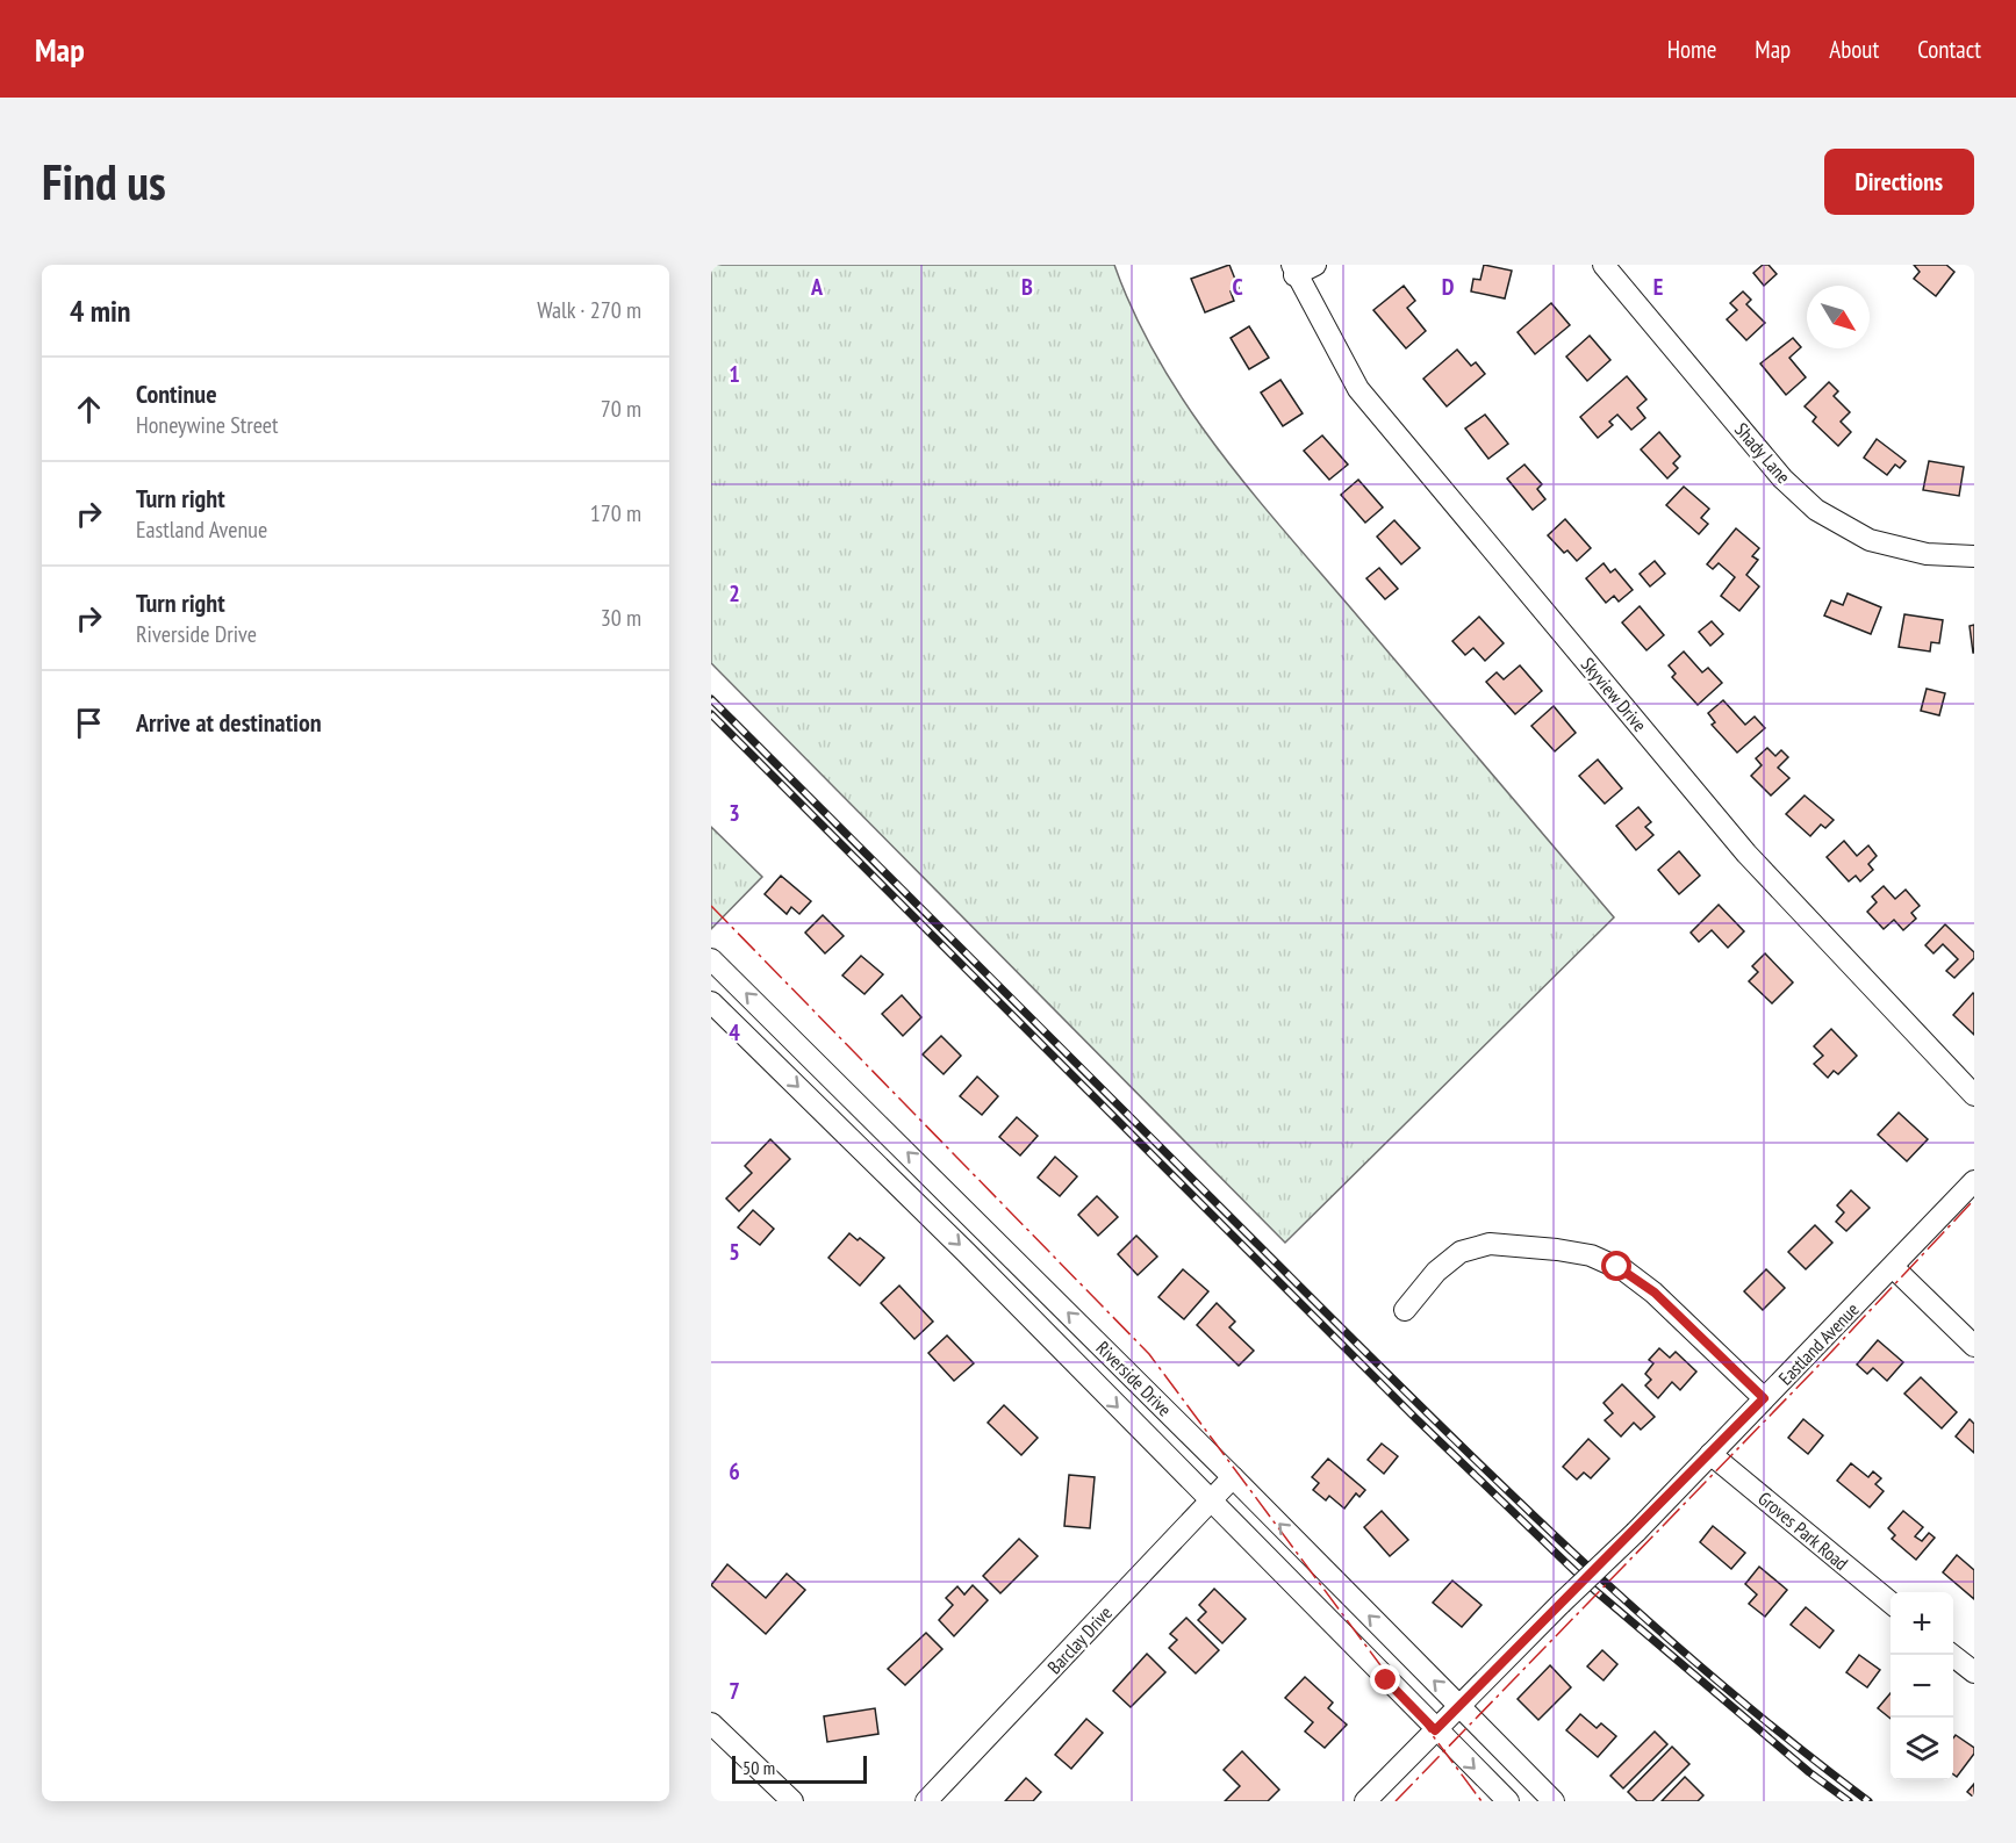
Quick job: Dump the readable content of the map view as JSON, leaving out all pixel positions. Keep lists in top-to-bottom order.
{
  "streets": {
    "street": [
      "Shady Lane",
      "Skyview Drive",
      "Eastland Avenue",
      "Riverside Drive",
      "Groves Park Road",
      "Barclay Drive"
    ]
  },
  "crossings": [
    ["Eastland Avenue", "Riverside Drive"],
    ["Eastland Avenue", "Groves Park Road"],
    ["Riverside Drive", "Barclay Drive"]
  ],
  "scale_bar": "50 m",
  "north": "bottom right",
  "page": {
    "header": "Map",
    "nav": [
      "Home",
      "Map",
      "About",
      "Contact"
    ],
    "buttons": "Directions",
    "title": "Find us",
    "heading": ["4 min", "Walk · 270 m"],
    "list": [
      ["Continue", "Honeywine Street", "70 m"],
      ["Turn right", "Eastland Avenue", "170 m"],
      ["Turn right", "Riverside Drive", "30 m"],
      "Arrive at destination"
    ],
    "map_buttons": ["+", "−"],
    "scale": "50 m"
  },
  "grid": {
    "columns": [
      "A",
      "B",
      "C",
      "D",
      "E"
    ],
    "rows": [
      "1",
      "2",
      "3",
      "4",
      "5",
      "6",
      "7"
    ]
  }
}
